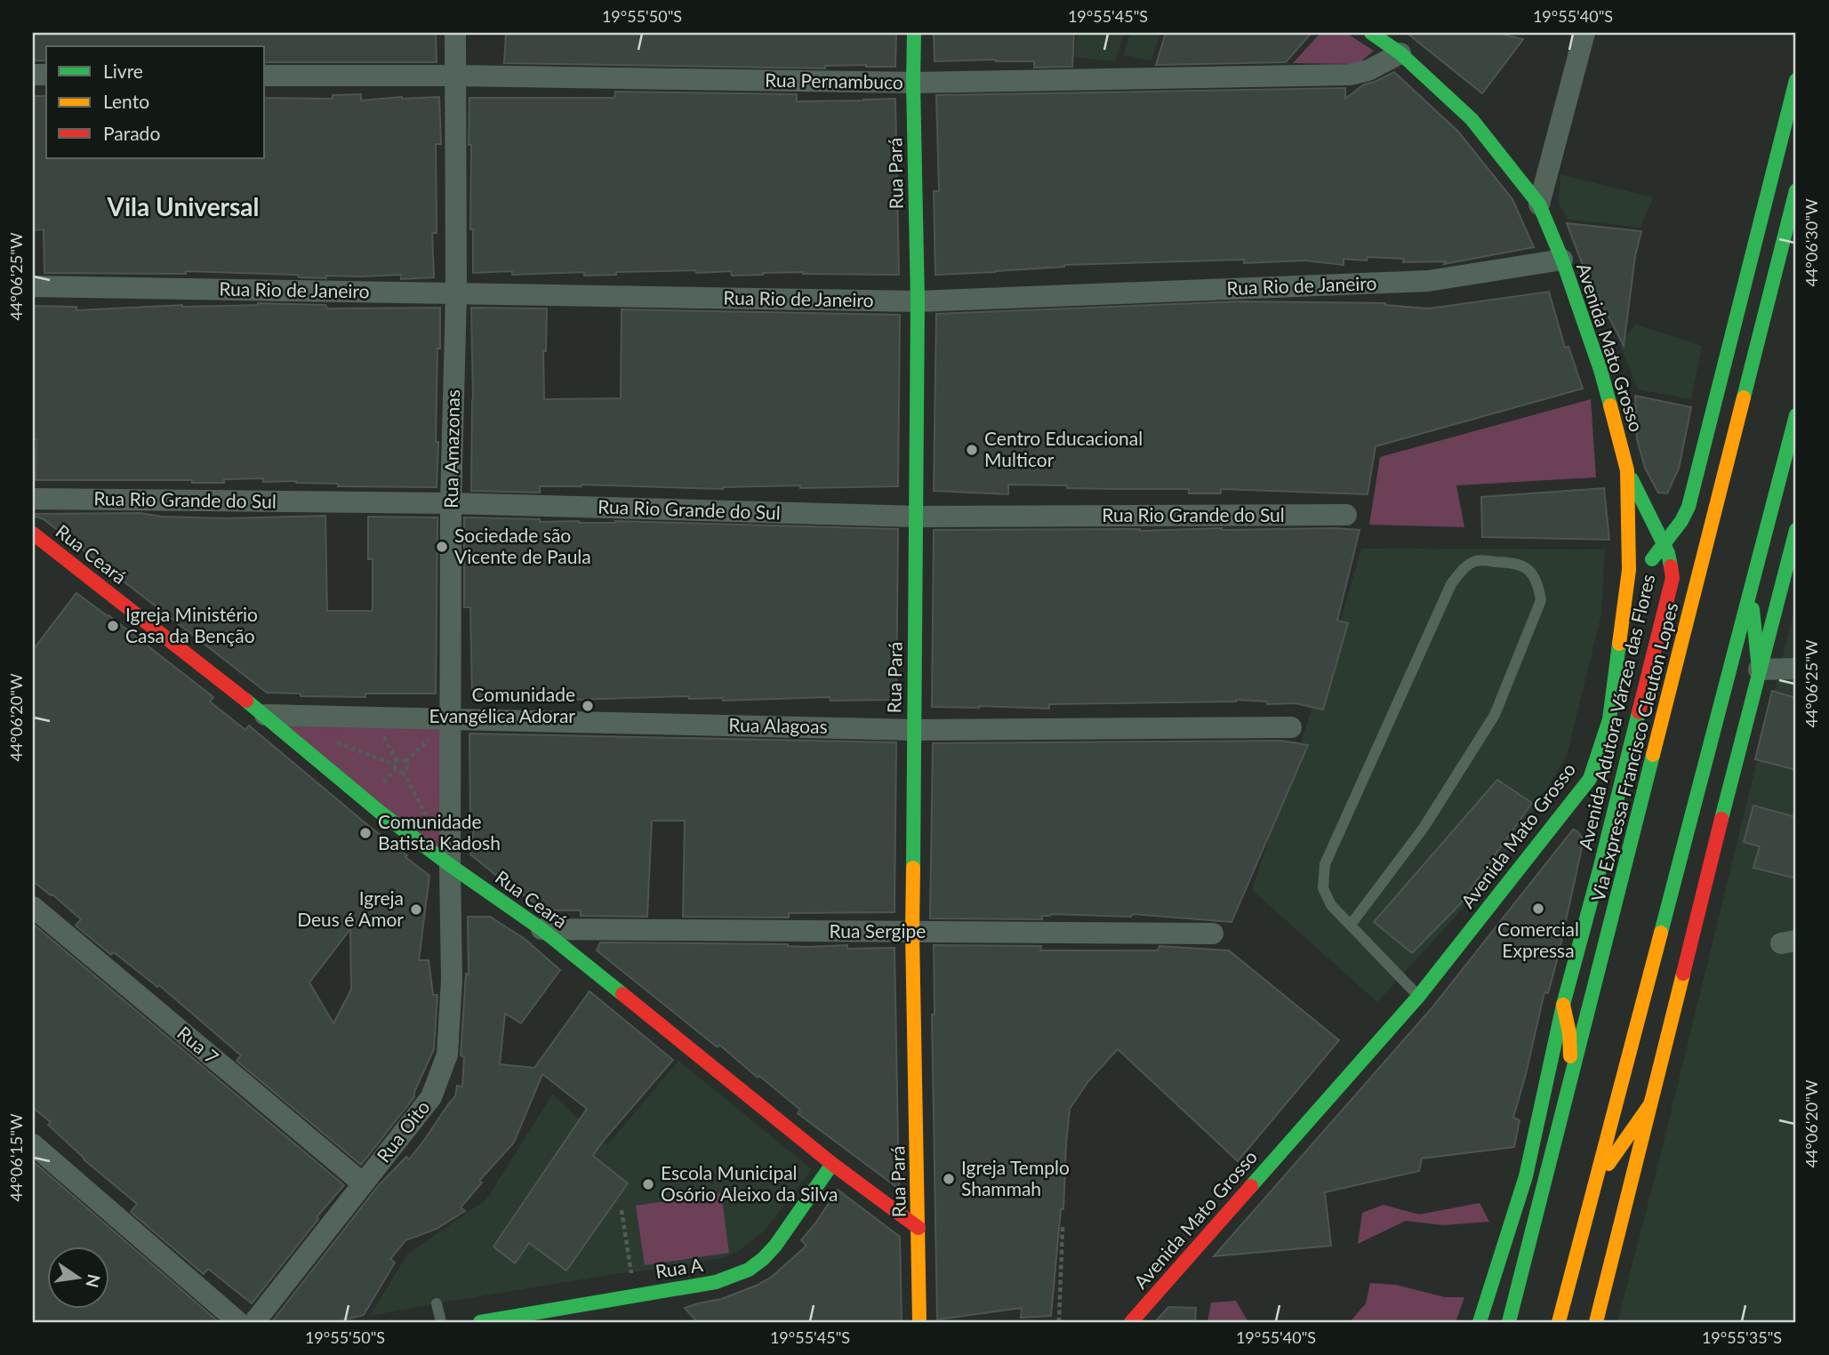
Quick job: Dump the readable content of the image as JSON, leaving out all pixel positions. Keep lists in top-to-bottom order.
{
  "streets": {
    "main road": [
      "Rua Pará",
      "Avenida Mato Grosso",
      "Rua Ceará",
      "Avenida Adutora Várzea das Flores",
      "Via Expressa Francisco Cleuton Lopes",
      "Rua A"
    ],
    "street": [
      "Rua Pernambuco",
      "Rua Rio de Janeiro",
      "Rua Amazonas",
      "Rua Rio Grande do Sul",
      "Rua Alagoas",
      "Rua Sergipe",
      "Rua 7",
      "Rua Oito"
    ]
  },
  "crossings": [
    ["Rua Pernambuco", "Rua Pará"],
    ["Rua Pernambuco", "Avenida Mato Grosso"],
    ["Rua Pernambuco", "Rua Amazonas"],
    ["Rua Pará", "Rua Rio de Janeiro"],
    ["Rua Pará", "Rua Rio Grande do Sul"],
    ["Rua Pará", "Rua Ceará"],
    ["Rua Pará", "Rua Alagoas"],
    ["Rua Pará", "Rua Sergipe"],
    ["Rua Rio de Janeiro", "Avenida Mato Grosso"],
    ["Rua Rio de Janeiro", "Rua Amazonas"],
    ["Avenida Mato Grosso", "Avenida Adutora Várzea das Flores"],
    ["Rua Amazonas", "Rua Rio Grande do Sul"],
    ["Rua Amazonas", "Rua Ceará"],
    ["Rua Amazonas", "Rua Alagoas"],
    ["Rua Amazonas", "Rua Oito"],
    ["Rua Ceará", "Rua Alagoas"],
    ["Rua Ceará", "Rua Sergipe"],
    ["Rua Ceará", "Rua Oito"],
    ["Rua Ceará", "Rua A"],
    ["Rua 7", "Rua Oito"]
  ],
  "districts": ["Vila Universal"],
  "places": [
    "Centro Educacional Multicor",
    "Sociedade são Vicente de Paula",
    "Igreja Ministério Casa da Benção",
    "Comunidade Evangélica Adorar",
    "Comunidade Batista Kadosh",
    "Comercial Expressa",
    "Igreja Deus é Amor",
    "Igreja Templo Shammah",
    "Escola Municipal Osório Aleixo da Silva"
  ],
  "legend": ["Livre", "Lento", "Parado"],
  "north": "right",
  "coordinates": [
    "19°55'50\"S",
    "19°55'45\"S",
    "19°55'40\"S",
    "44°06'30\"W",
    "44°06'25\"W",
    "44°06'20\"W",
    "44°06'15\"W",
    "19°55'35\"S"
  ]
}
